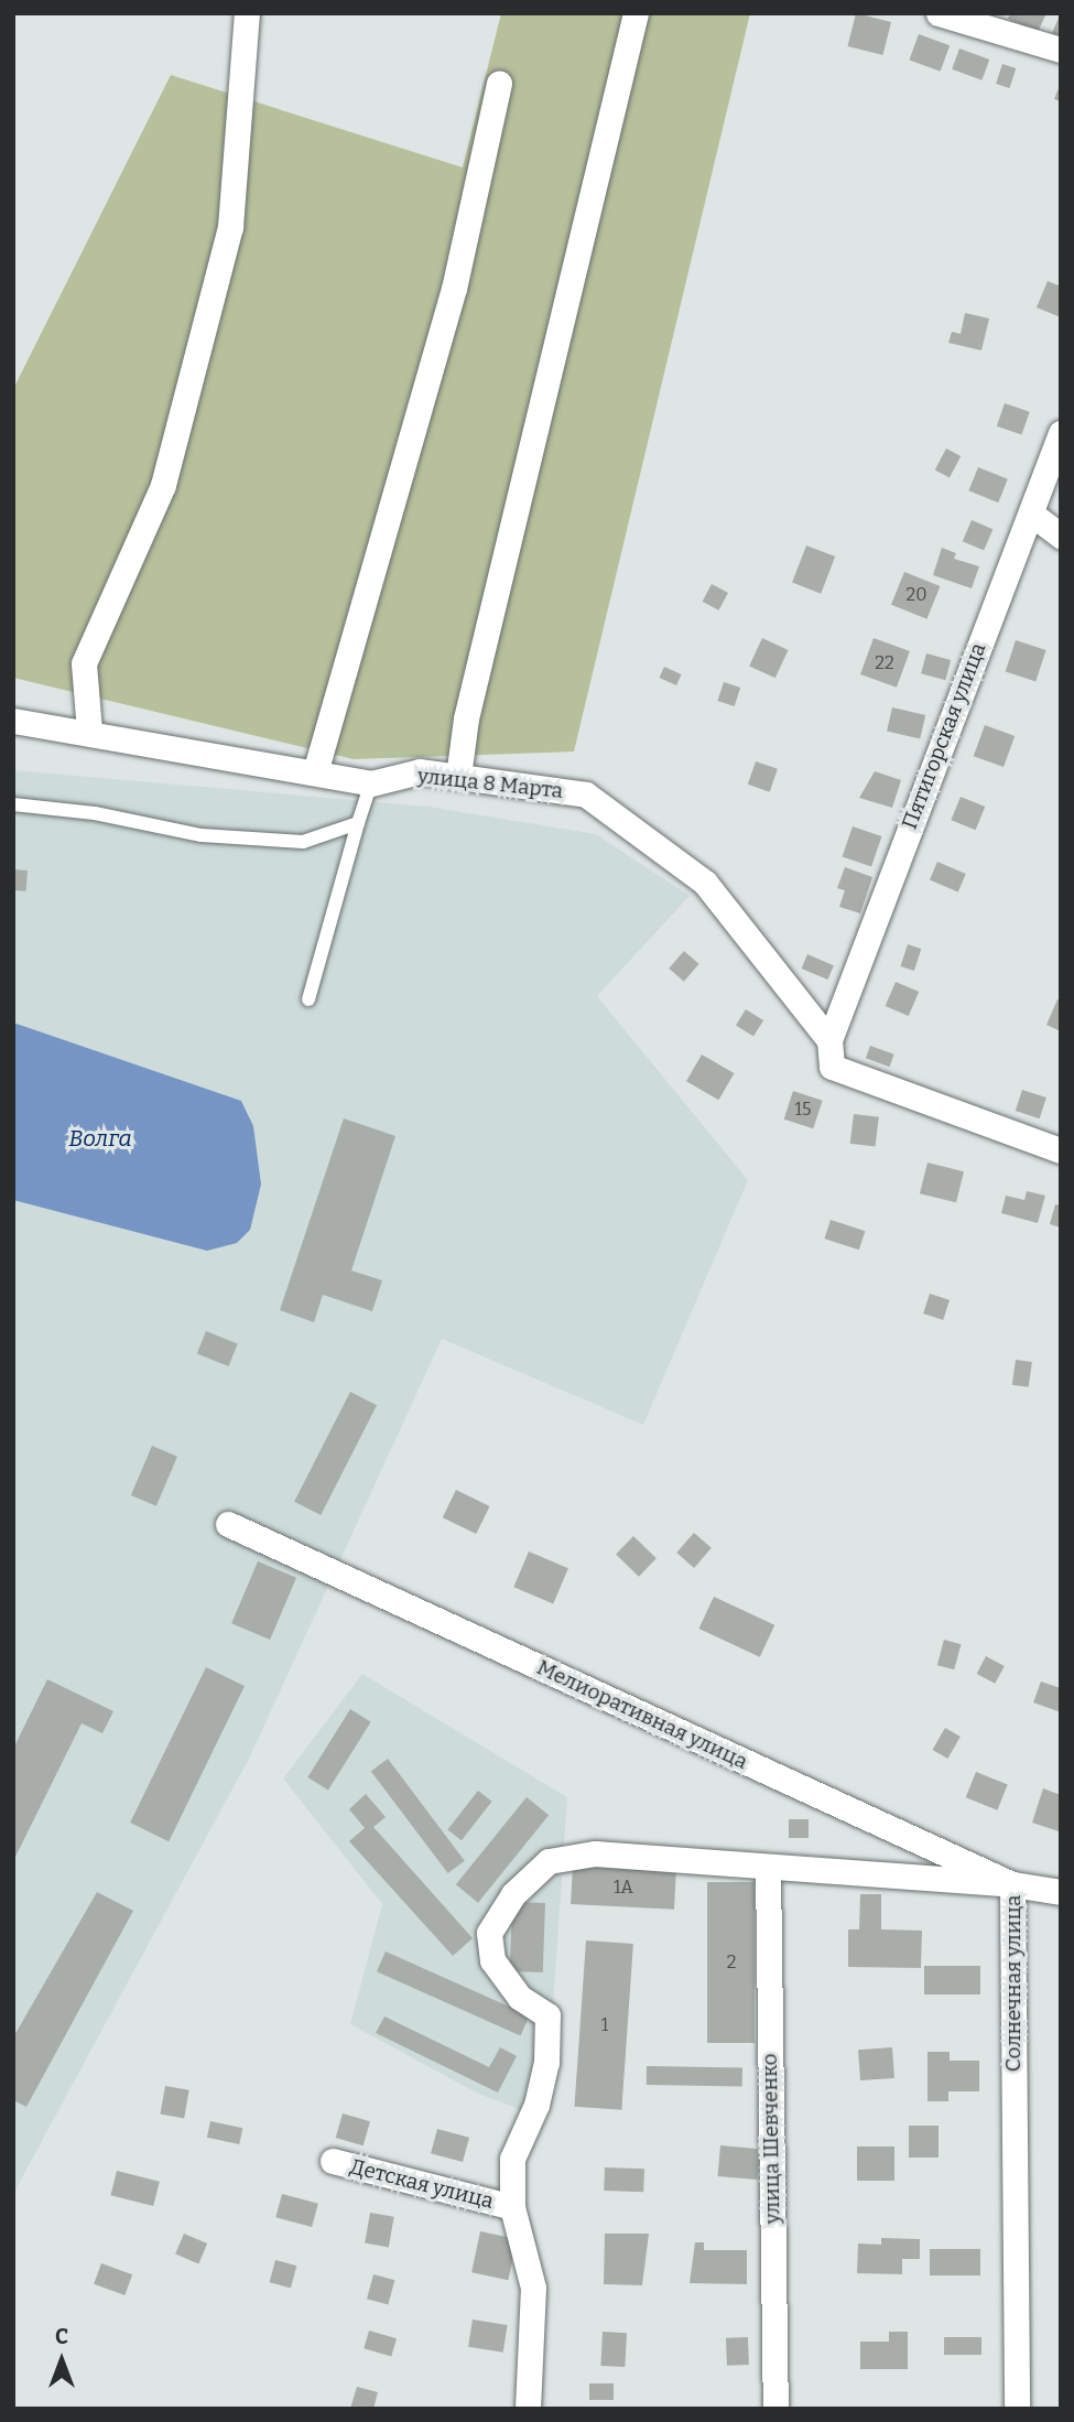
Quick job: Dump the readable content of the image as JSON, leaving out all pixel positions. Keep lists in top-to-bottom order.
{
  "streets": {
    "street": [
      "Пятигорская улица",
      "улица 8 Марта",
      "Мелиоративная улица",
      "Солнечная улица",
      "улица Шевченко",
      "Детская улица"
    ]
  },
  "crossings": [
    ["Пятигорская улица", "улица 8 Марта"],
    ["Мелиоративная улица", "Солнечная улица"],
    ["Солнечная улица", "улица Шевченко"],
    ["Солнечная улица", "Детская улица"]
  ],
  "water": ["Волга"],
  "house_numbers": [
    "20",
    "22",
    "15",
    "1А",
    "2",
    "1"
  ],
  "north": "top"
}
